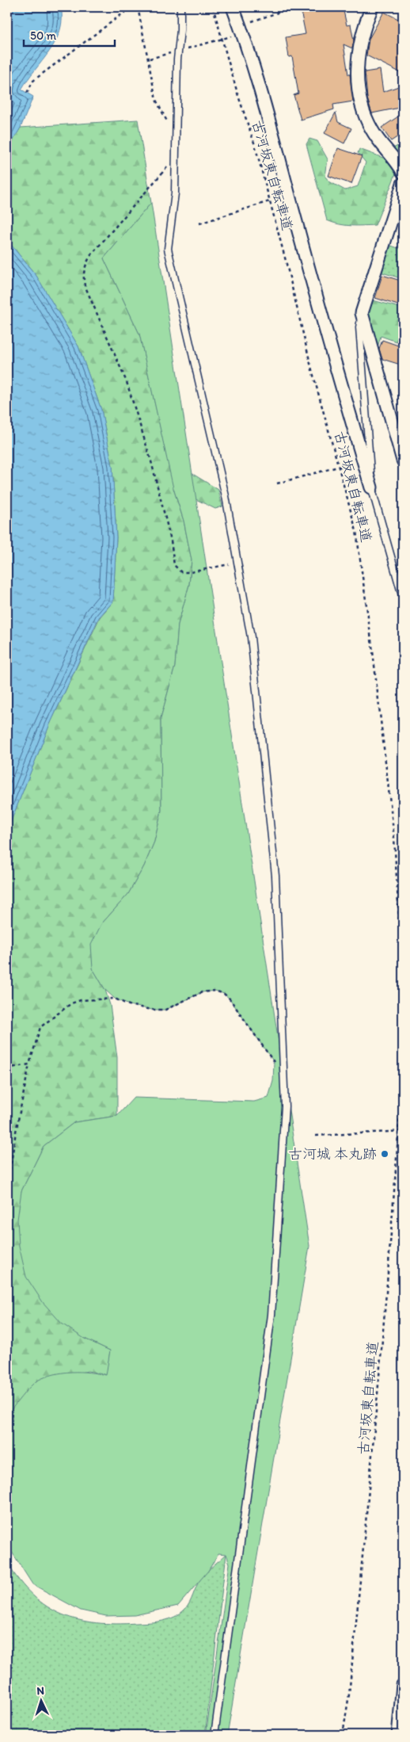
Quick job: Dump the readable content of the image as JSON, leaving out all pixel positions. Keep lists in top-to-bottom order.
{
  "streets": {
    "path": ["古河坂東自転車道"]
  },
  "places": ["古河城 本丸跡"],
  "scale_bar": "50 m",
  "north": "top"
}
